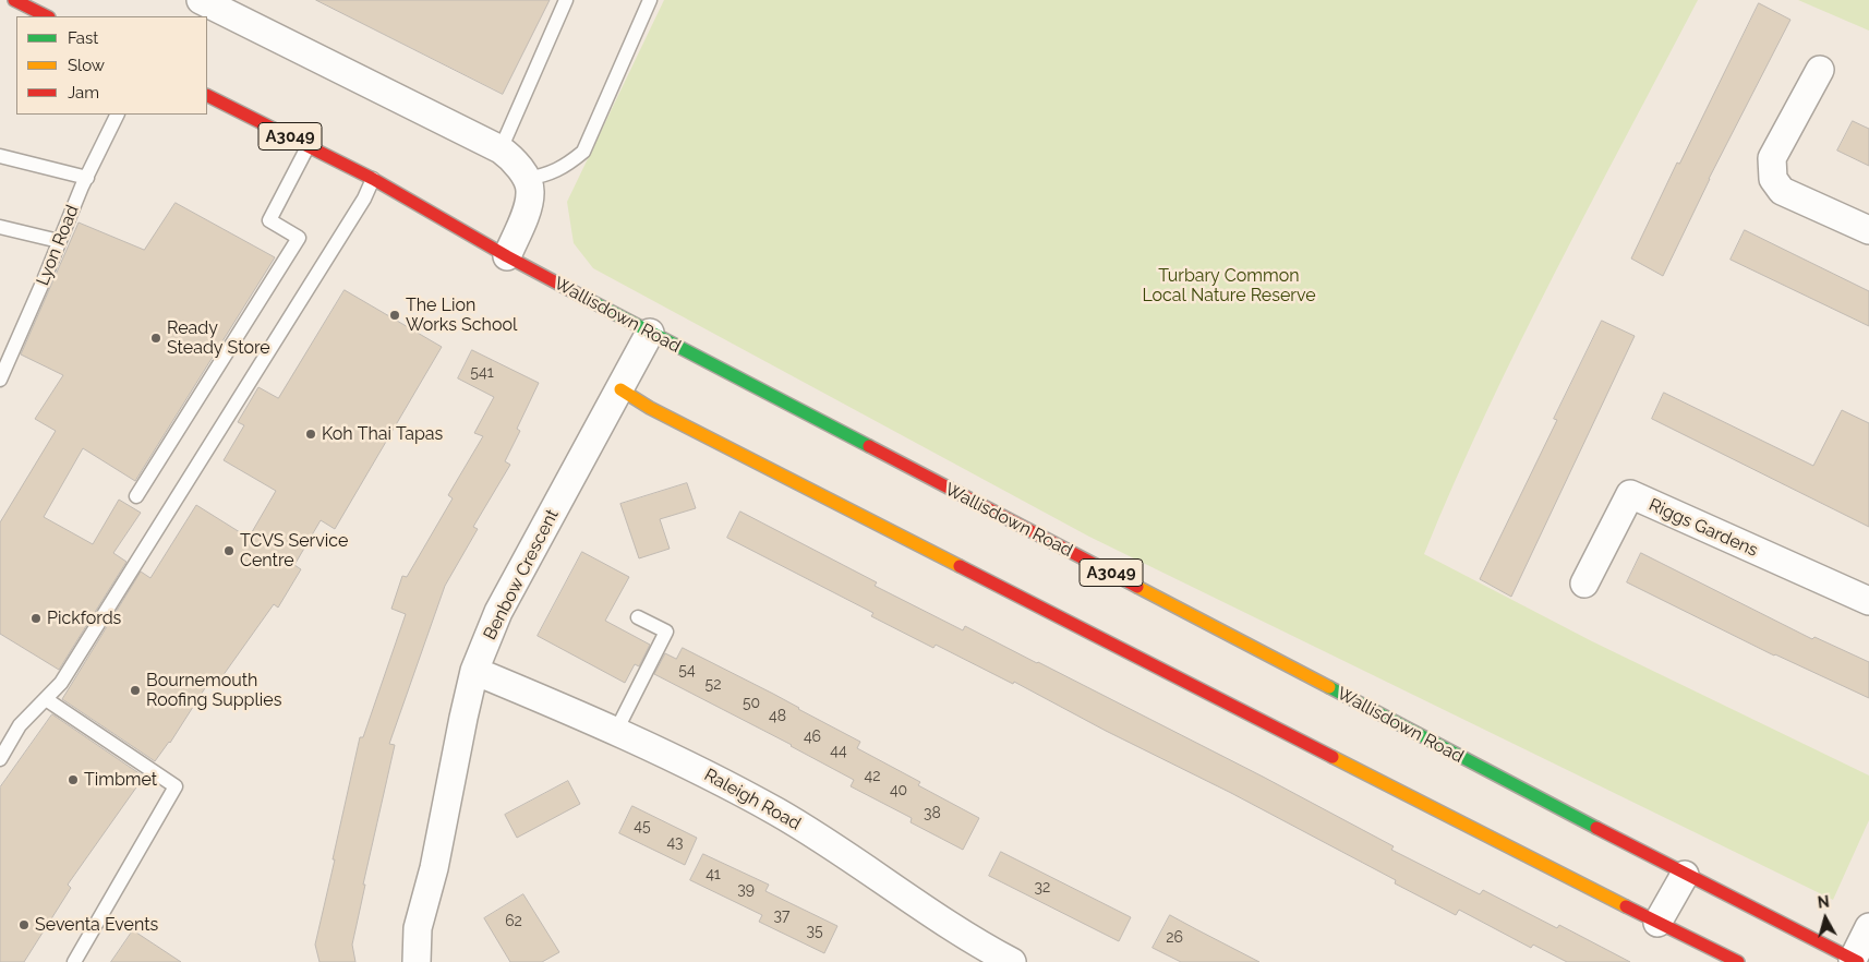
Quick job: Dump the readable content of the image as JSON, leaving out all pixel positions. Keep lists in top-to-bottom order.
{
  "streets": {
    "main road": ["A3049", "Wallisdown Road"],
    "street": ["Riggs Gardens", "Benbow Crescent", "Raleigh Road"],
    "lane": ["Lyon Road"]
  },
  "crossings": [
    ["Wallisdown Road", "Benbow Crescent"],
    ["Benbow Crescent", "Raleigh Road"]
  ],
  "parks": ["Turbary Common Local Nature Reserve"],
  "places": [
    "The Lion Works School",
    "Ready Steady Store",
    "Koh Thai Tapas",
    "TCVS Service Centre",
    "Pickfords",
    "Bournemouth Roofing Supplies",
    "Timbmet",
    "Seventa Events"
  ],
  "house_numbers": [
    "541",
    "54",
    "52",
    "50",
    "48",
    "46",
    "44",
    "42",
    "40",
    "38",
    "45",
    "43",
    "41",
    "32",
    "39",
    "37",
    "62",
    "35",
    "26"
  ],
  "legend": ["Fast", "Slow", "Jam"],
  "north": "top"
}
